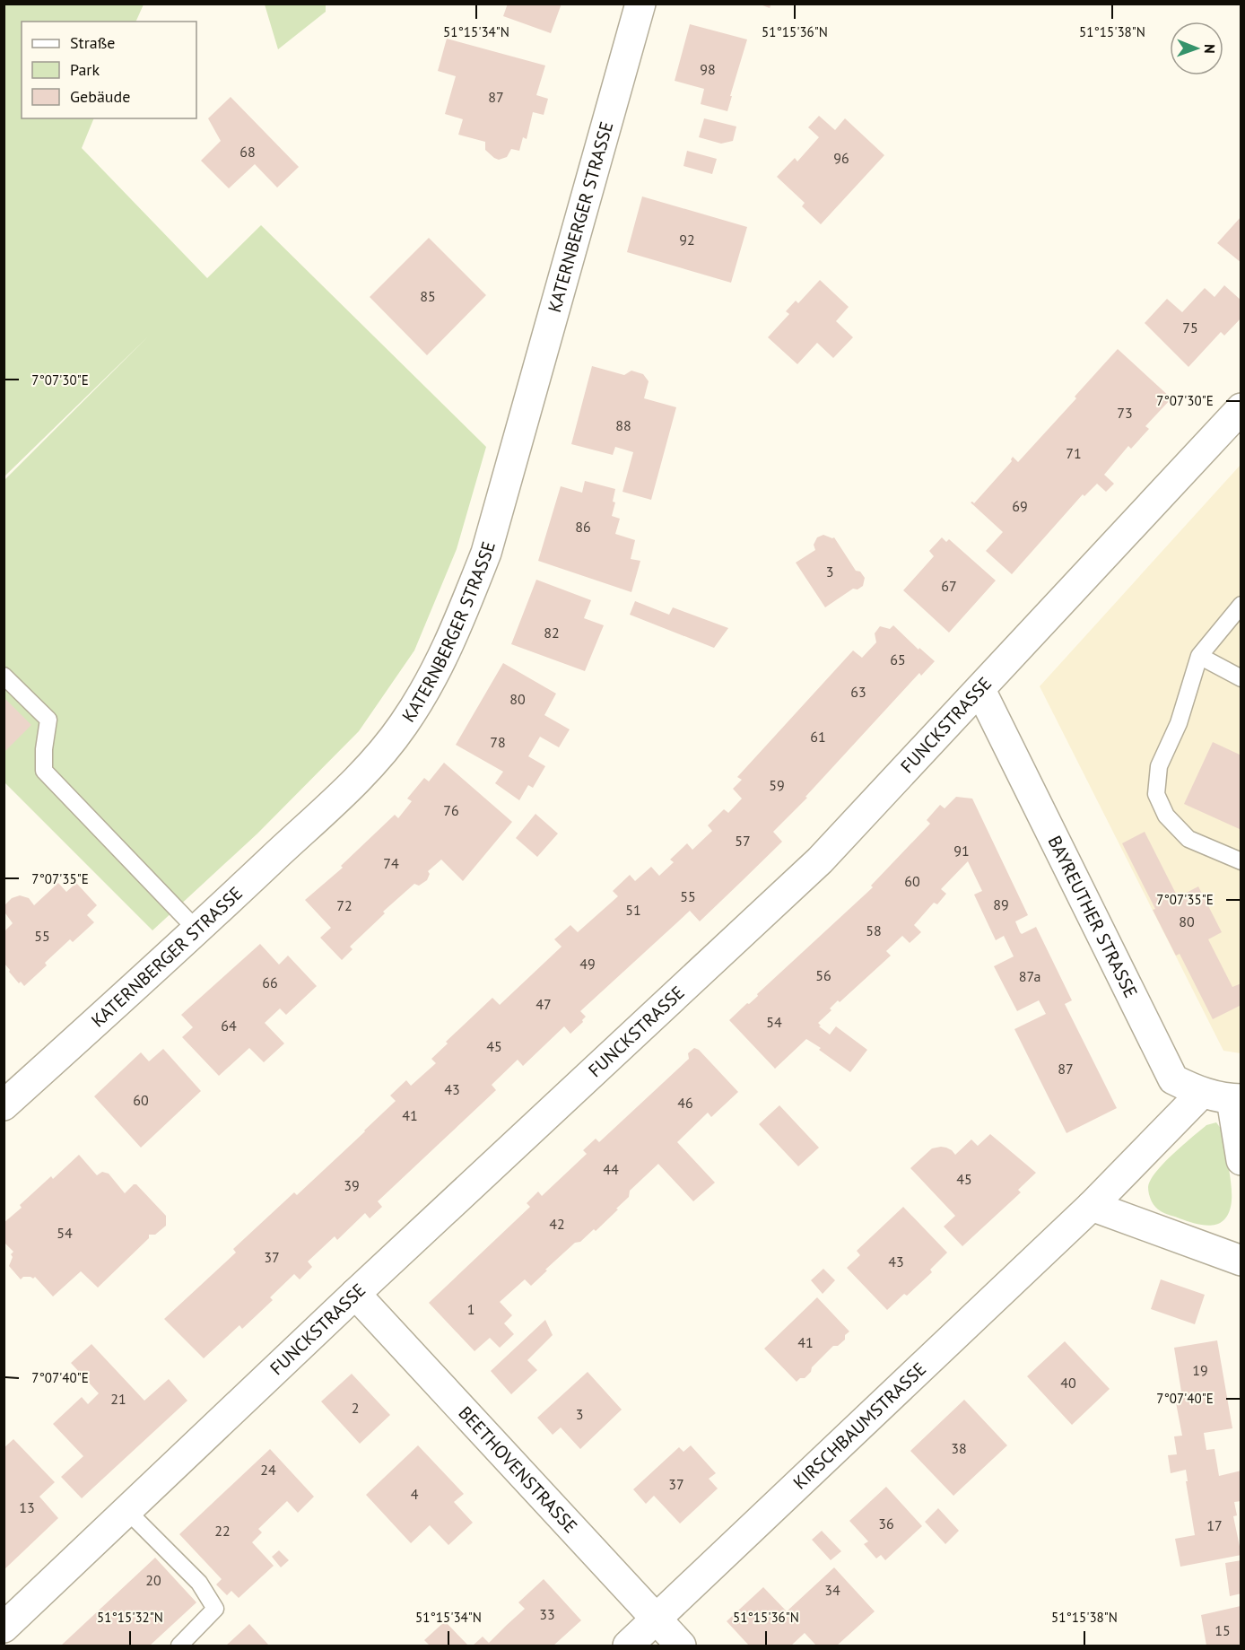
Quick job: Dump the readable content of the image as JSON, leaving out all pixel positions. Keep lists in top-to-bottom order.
{
  "streets": {
    "street": [
      "KATERNBERGER STRASSE",
      "FUNCKSTRASSE",
      "BAYREUTHER STRASSE",
      "KIRSCHBAUMSTRASSE",
      "BEETHOVENSTRASSE"
    ]
  },
  "crossings": [
    ["FUNCKSTRASSE", "BAYREUTHER STRASSE"],
    ["FUNCKSTRASSE", "BEETHOVENSTRASSE"],
    ["BAYREUTHER STRASSE", "KIRSCHBAUMSTRASSE"],
    ["KIRSCHBAUMSTRASSE", "BEETHOVENSTRASSE"]
  ],
  "house_numbers": [
    "98",
    "87",
    "68",
    "96",
    "92",
    "85",
    "75",
    "73",
    "88",
    "71",
    "69",
    "86",
    "3",
    "67",
    "82",
    "65",
    "63",
    "80",
    "61",
    "78",
    "59",
    "76",
    "57",
    "91",
    "74",
    "60",
    "55",
    "89",
    "72",
    "51",
    "80",
    "58",
    "55",
    "49",
    "56",
    "87a",
    "66",
    "47",
    "54",
    "64",
    "45",
    "87",
    "43",
    "60",
    "46",
    "41",
    "44",
    "45",
    "39",
    "42",
    "54",
    "37",
    "43",
    "1",
    "41",
    "19",
    "40",
    "21",
    "2",
    "3",
    "38",
    "24",
    "37",
    "4",
    "13",
    "36",
    "17",
    "22",
    "20",
    "34",
    "33",
    "15"
  ],
  "legend": ["Straße", "Park", "Gebäude"],
  "north": "right",
  "coordinates": [
    "51°15'34\"N",
    "51°15'36\"N",
    "51°15'38\"N",
    "7°07'30\"E",
    "7°07'35\"E",
    "7°07'40\"E",
    "51°15'32\"N"
  ]
}
